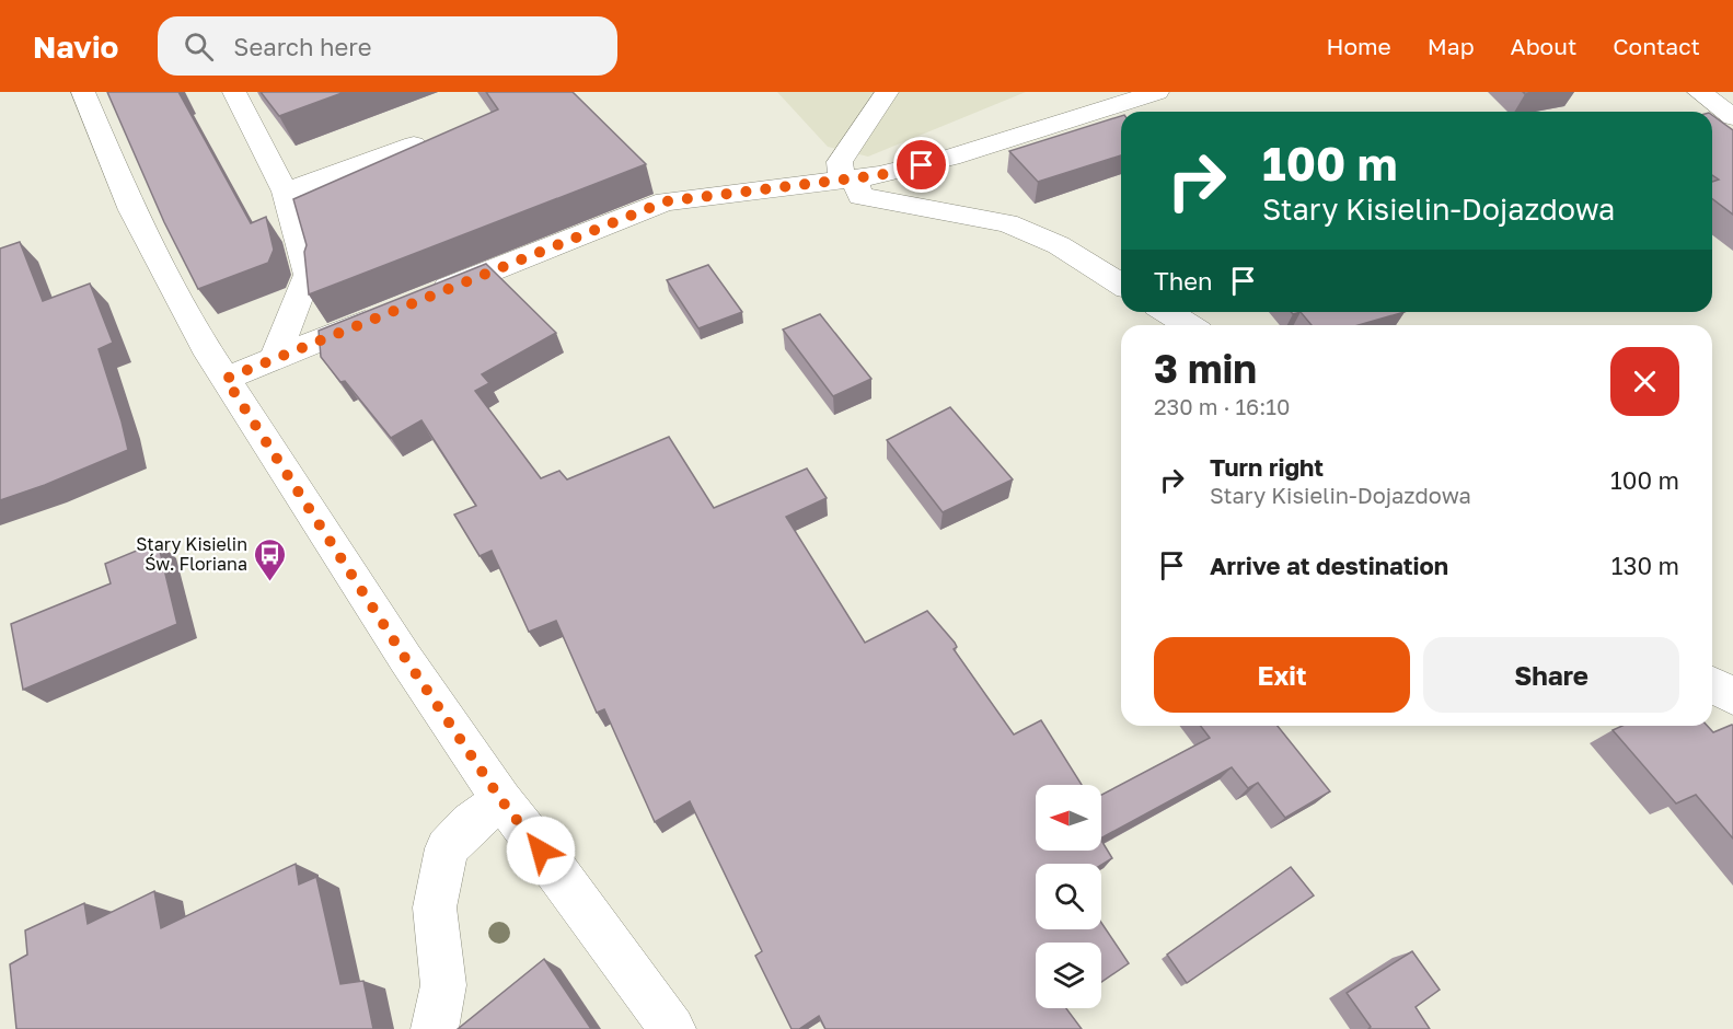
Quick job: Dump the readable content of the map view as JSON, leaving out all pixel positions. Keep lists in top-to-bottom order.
{
  "places": {
    "bus stop": ["Stary Kisielin Św. Floriana"]
  },
  "north": "left",
  "page": {
    "header": "Navio",
    "search": "Search here",
    "nav": [
      "Home",
      "Map",
      "About",
      "Contact"
    ],
    "turn": ["100 m", "Stary Kisielin-Dojazdowa"],
    "then": "Then",
    "heading": ["3 min", "230 m · 16:10"],
    "list": [
      {
        "name": "Turn right",
        "note": "Stary Kisielin-Dojazdowa",
        "value": "100 m"
      },
      {
        "name": "Arrive at destination",
        "value": "130 m"
      }
    ],
    "buttons": ["Exit", "Share"]
  }
}
